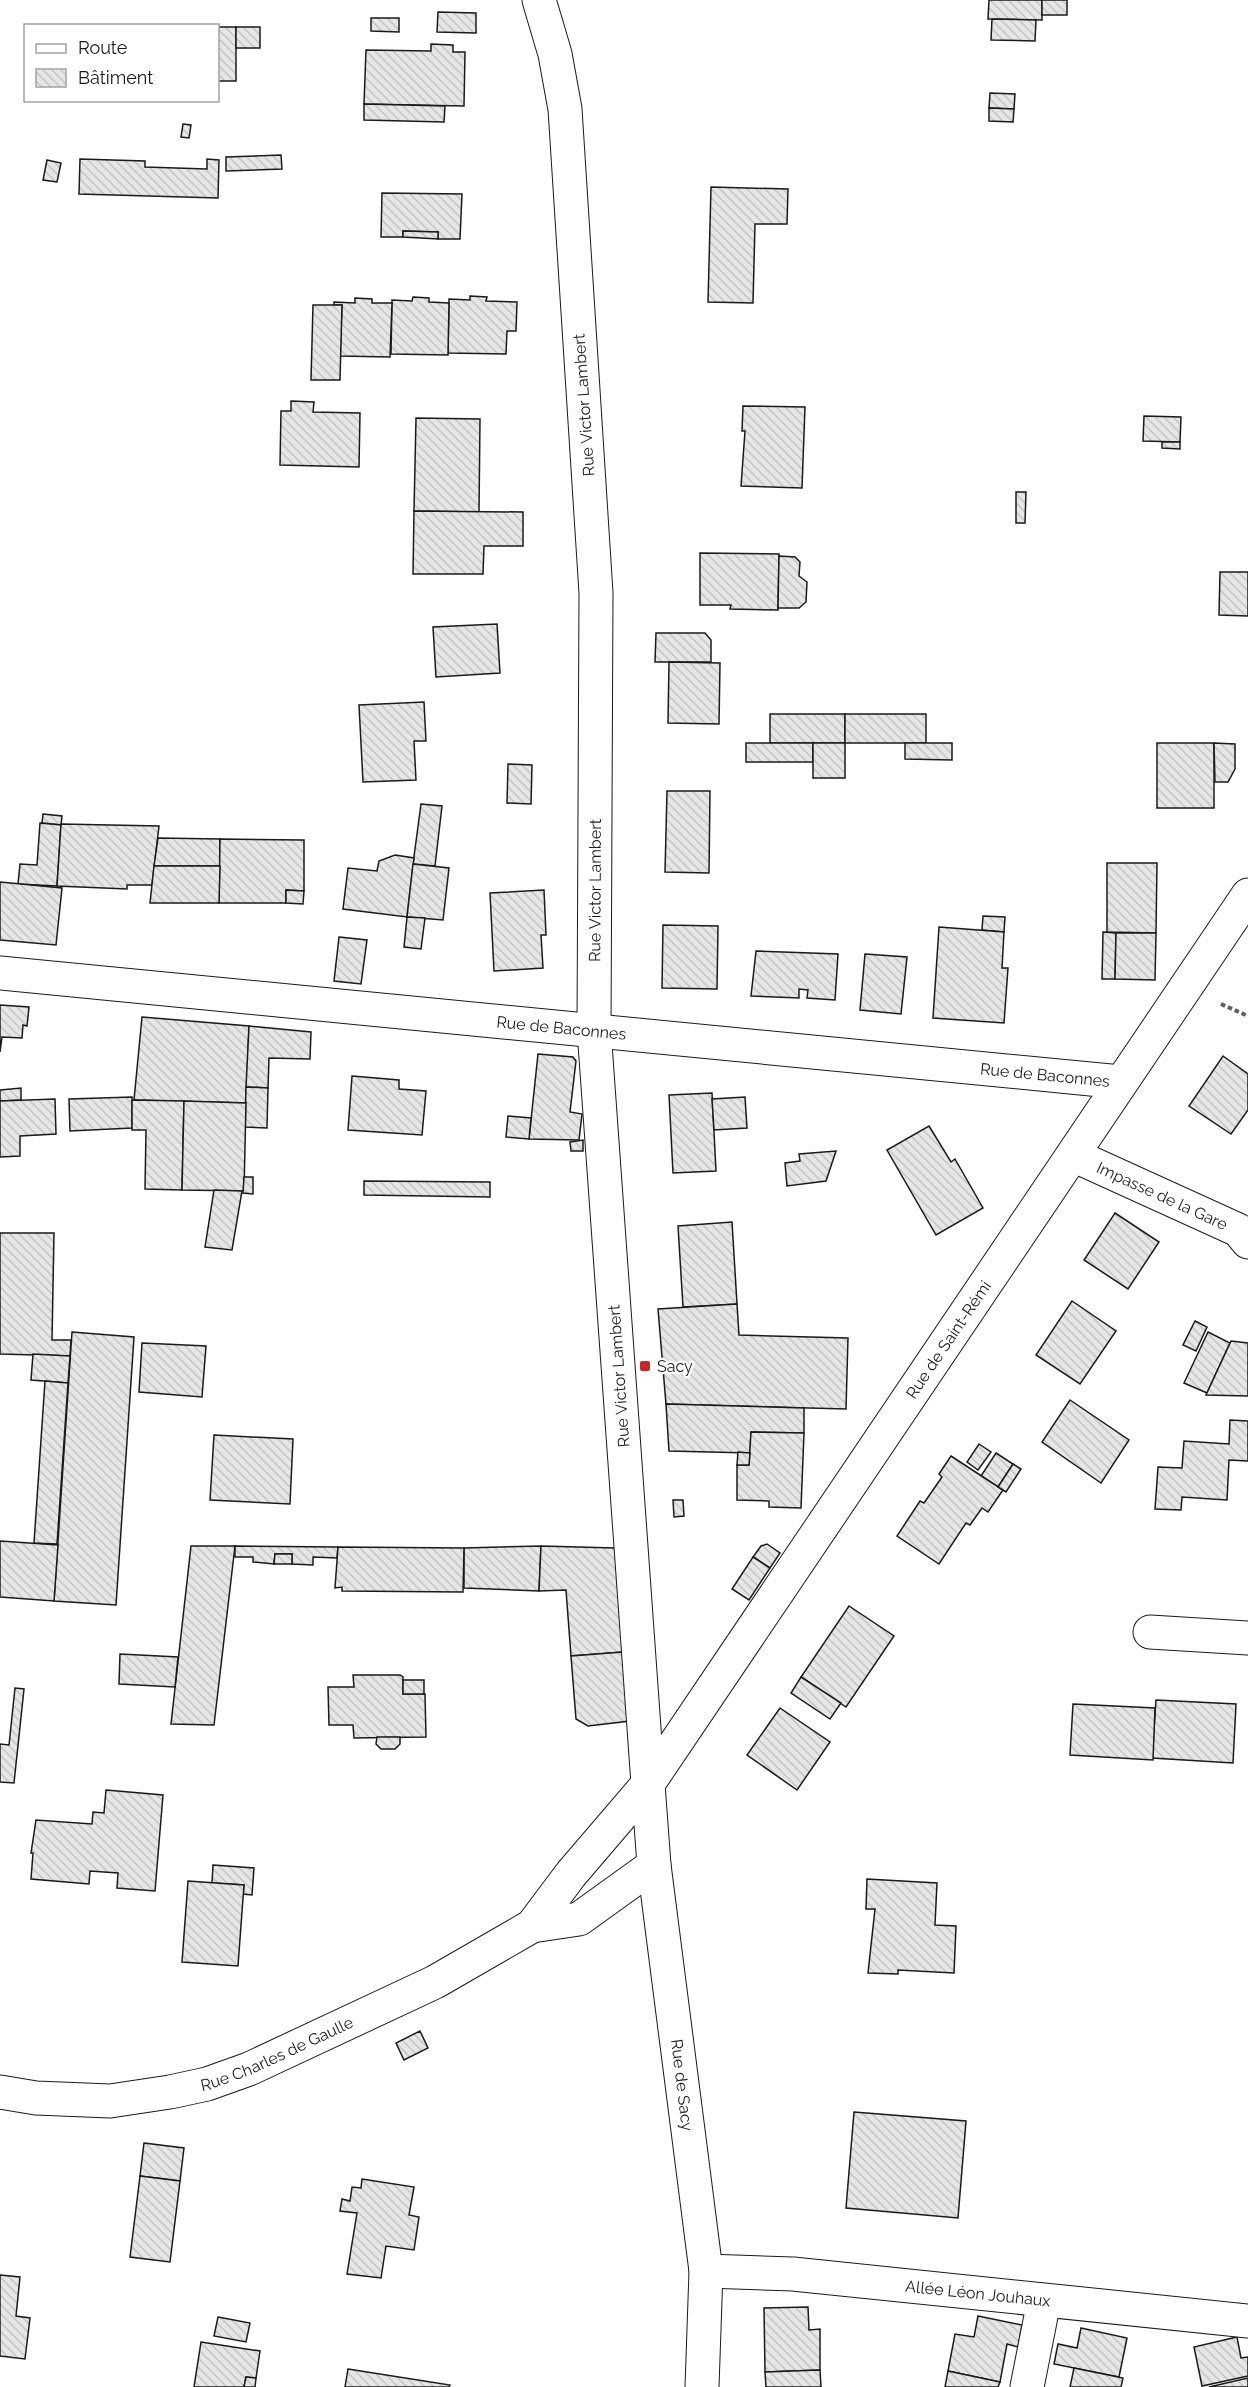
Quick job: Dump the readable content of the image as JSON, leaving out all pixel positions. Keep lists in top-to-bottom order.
{
  "streets": {
    "street": [
      "Rue Victor Lambert",
      "Rue de Baconnes",
      "Impasse de la Gare",
      "Rue de Saint-Rémi",
      "Rue Charles de Gaulle",
      "Rue de Sacy",
      "Allée Léon Jouhaux"
    ]
  },
  "crossings": [
    ["Rue Victor Lambert", "Rue de Baconnes"],
    ["Rue Victor Lambert", "Rue de Saint-Rémi"],
    ["Rue Victor Lambert", "Rue Charles de Gaulle"],
    ["Rue Victor Lambert", "Rue de Sacy"],
    ["Rue de Baconnes", "Rue de Saint-Rémi"],
    ["Impasse de la Gare", "Rue de Saint-Rémi"],
    ["Rue de Saint-Rémi", "Rue Charles de Gaulle"],
    ["Rue de Saint-Rémi", "Rue de Sacy"],
    ["Rue Charles de Gaulle", "Rue de Sacy"],
    ["Rue de Sacy", "Allée Léon Jouhaux"]
  ],
  "places": {
    "transit": ["Sacy"]
  },
  "legend": ["Route", "Bâtiment"]
}
